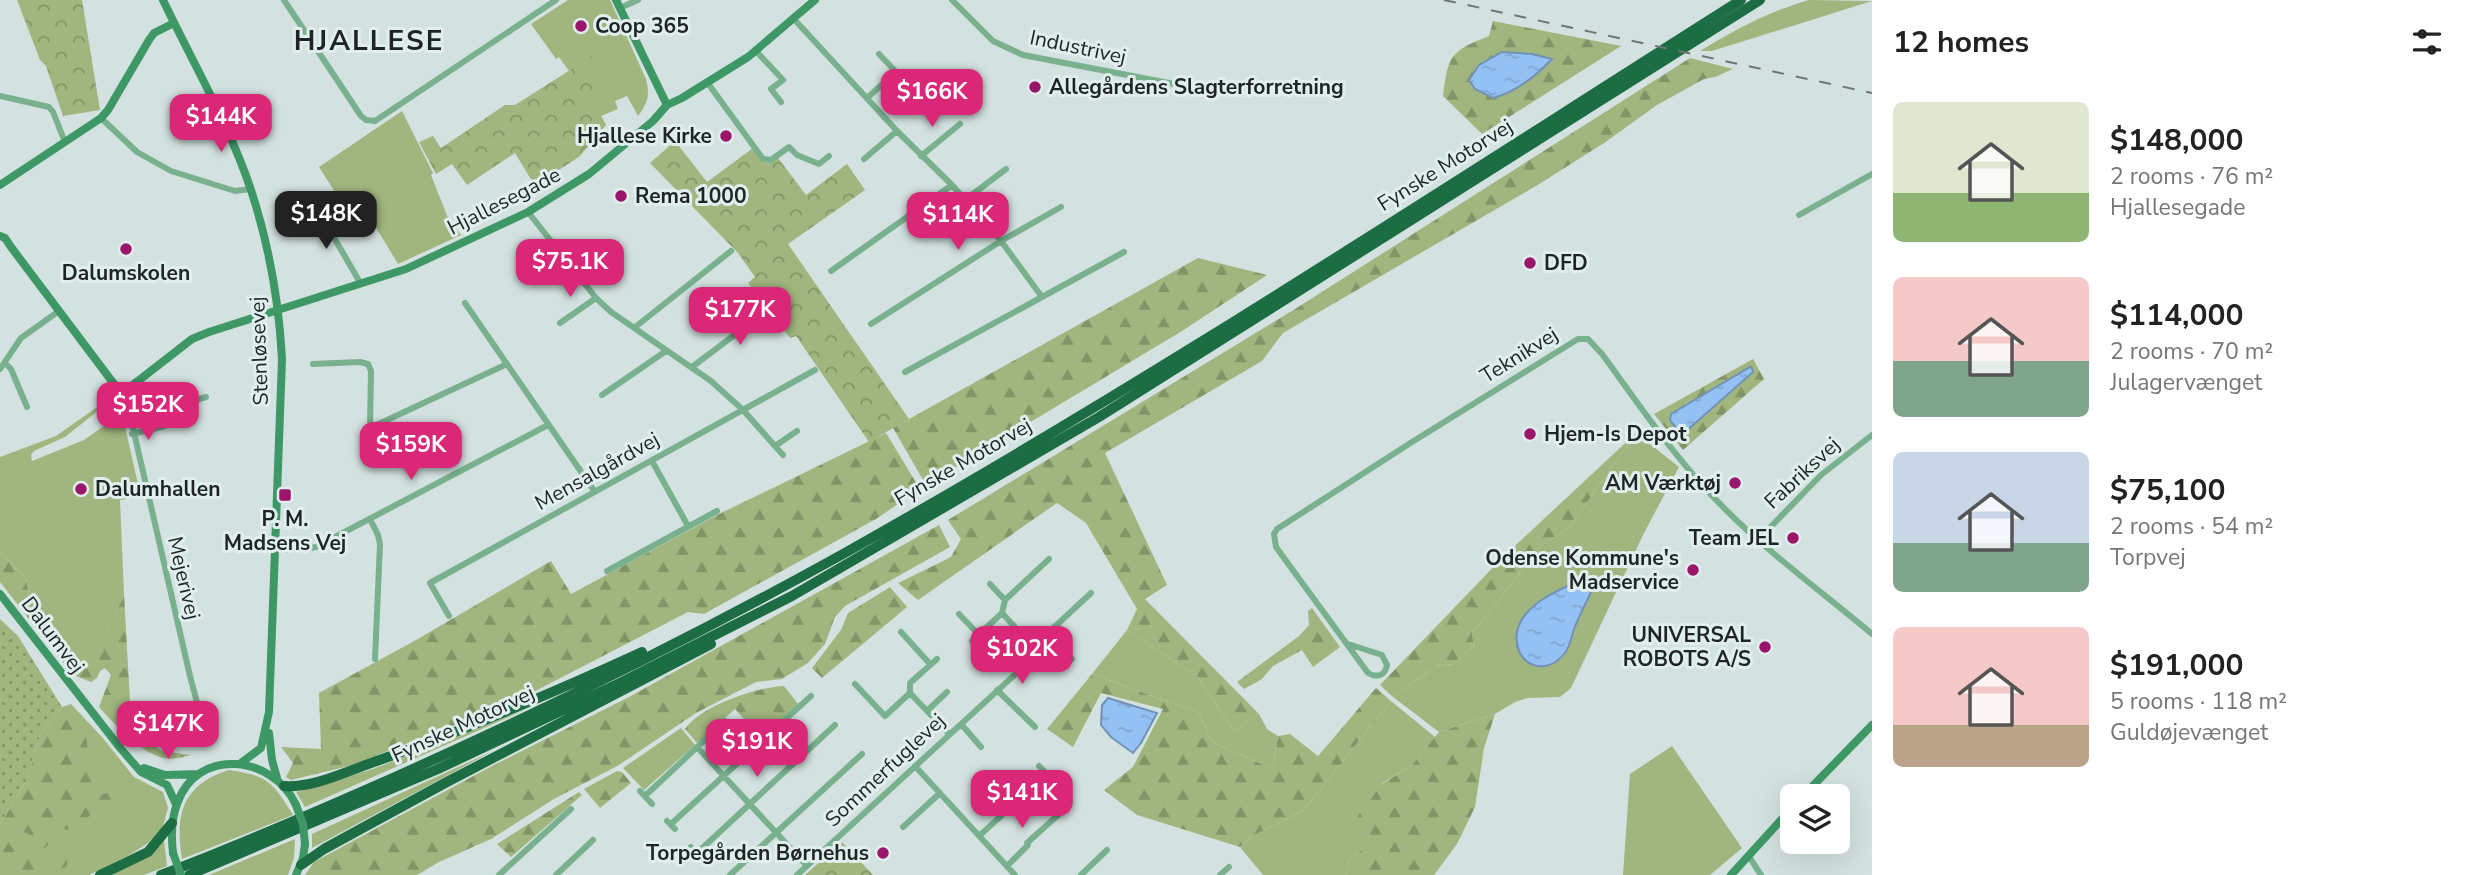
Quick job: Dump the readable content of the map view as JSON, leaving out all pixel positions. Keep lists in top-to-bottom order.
{
  "streets": {
    "highway": ["Fynske Motorvej"],
    "street": [
      "Industrivej",
      "Hjallesegade",
      "Stenløsevej",
      "Teknikvej",
      "Mensalgårdvej",
      "Fabriksvej",
      "Mejerivej",
      "Dalumvej",
      "Sommerfuglevej"
    ]
  },
  "crossings": [
    ["Hjallesegade", "Stenløsevej"],
    ["Hjallesegade", "Mejerivej"],
    ["Stenløsevej", "Dalumvej"],
    ["Teknikvej", "Fabriksvej"]
  ],
  "districts": ["HJALLESE"],
  "places": {
    "other": [
      "Coop 365",
      "Allegårdens Slagterforretning",
      "Hjallese Kirke",
      "Rema 1000",
      "Dalumskolen",
      "DFD",
      "Hjem-Is Depot",
      "AM Værktøj",
      "Dalumhallen",
      "Team JEL",
      "Odense Kommune's Madservice",
      "UNIVERSAL ROBOTS A/S",
      "Torpegården Børnehus"
    ],
    "transit": ["P. M. Madsens Vej"]
  },
  "page": {
    "heading": "12 homes",
    "price": [
      "$166K",
      "$144K",
      "$148K",
      "$114K",
      "$75.1K",
      "$177K",
      "$152K",
      "$159K",
      "$102K",
      "$147K",
      "$191K",
      "$141K"
    ],
    "list": [
      {
        "name": "$148,000",
        "note": "2 rooms · 76 m² · Hjallesegade"
      },
      {
        "name": "$114,000",
        "note": "2 rooms · 70 m² · Julagervænget"
      },
      {
        "name": "$75,100",
        "note": "2 rooms · 54 m² · Torpvej"
      },
      {
        "name": "$191,000",
        "note": "5 rooms · 118 m² · Guldøjevænget"
      }
    ]
  }
}
